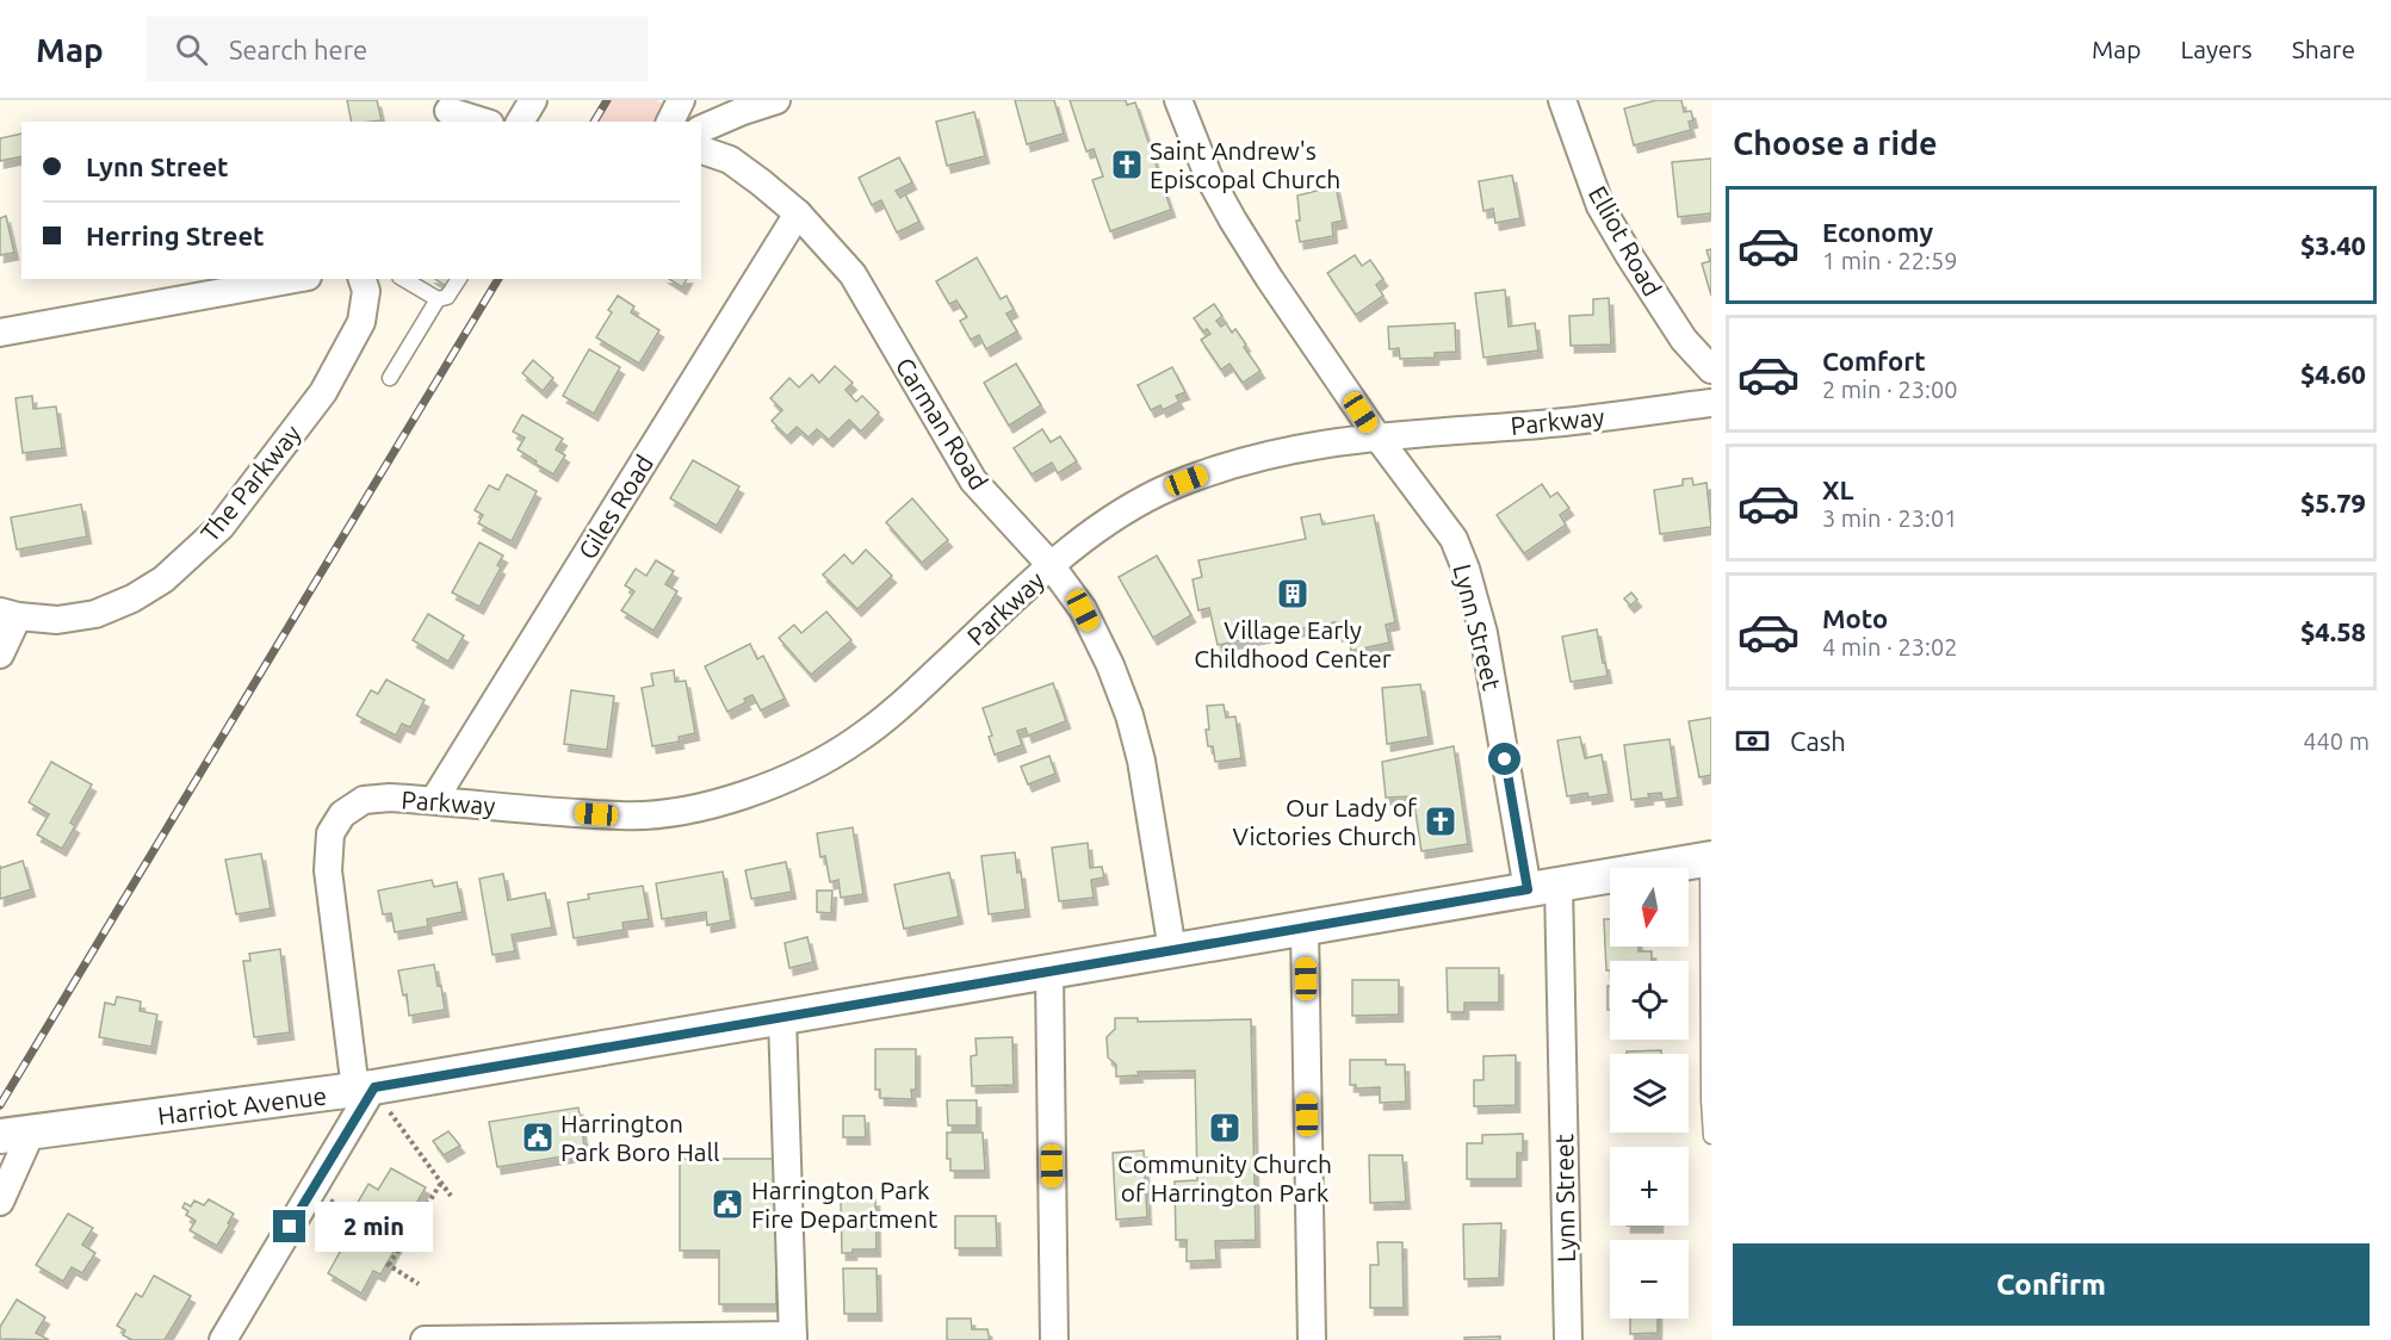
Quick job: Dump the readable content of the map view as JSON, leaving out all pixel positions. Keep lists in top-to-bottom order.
{
  "streets": {
    "street": [
      "Elliot Road",
      "Parkway",
      "Carman Road",
      "The Parkway",
      "Giles Road",
      "Lynn Street",
      "Harriot Avenue"
    ]
  },
  "crossings": [
    ["Parkway", "Carman Road"],
    ["Parkway", "Giles Road"],
    ["Parkway", "Lynn Street"],
    ["Parkway", "Harriot Avenue"],
    ["Carman Road", "Giles Road"],
    ["Carman Road", "Harriot Avenue"],
    ["Lynn Street", "Harriot Avenue"]
  ],
  "places": {
    "church": ["Saint Andrew's Episcopal Church", "Our Lady of Victories Church", "Community Church of Harrington Park"],
    "building": ["Village Early Childhood Center"],
    "public building": ["Harrington Park Boro Hall", "Harrington Park Fire Department"]
  },
  "north": "bottom",
  "page": {
    "header": "Map",
    "search": "Search here",
    "nav": ["Map", "Layers", "Share"],
    "heading": "Choose a ride",
    "banner": ["Lynn Street", "Herring Street"],
    "list": [
      {
        "name": "Economy",
        "note": "1 min · 22:59",
        "value": "$3.40"
      },
      {
        "name": "Comfort",
        "note": "2 min · 23:00",
        "value": "$4.60"
      },
      {
        "name": "XL",
        "note": "3 min · 23:01",
        "value": "$5.79"
      },
      {
        "name": "Moto",
        "note": "4 min · 23:02",
        "value": "$4.58"
      }
    ],
    "pay": ["Cash", "440 m"],
    "map_buttons": ["+", "−"],
    "bubble": "2 min",
    "buttons": "Confirm"
  }
}
